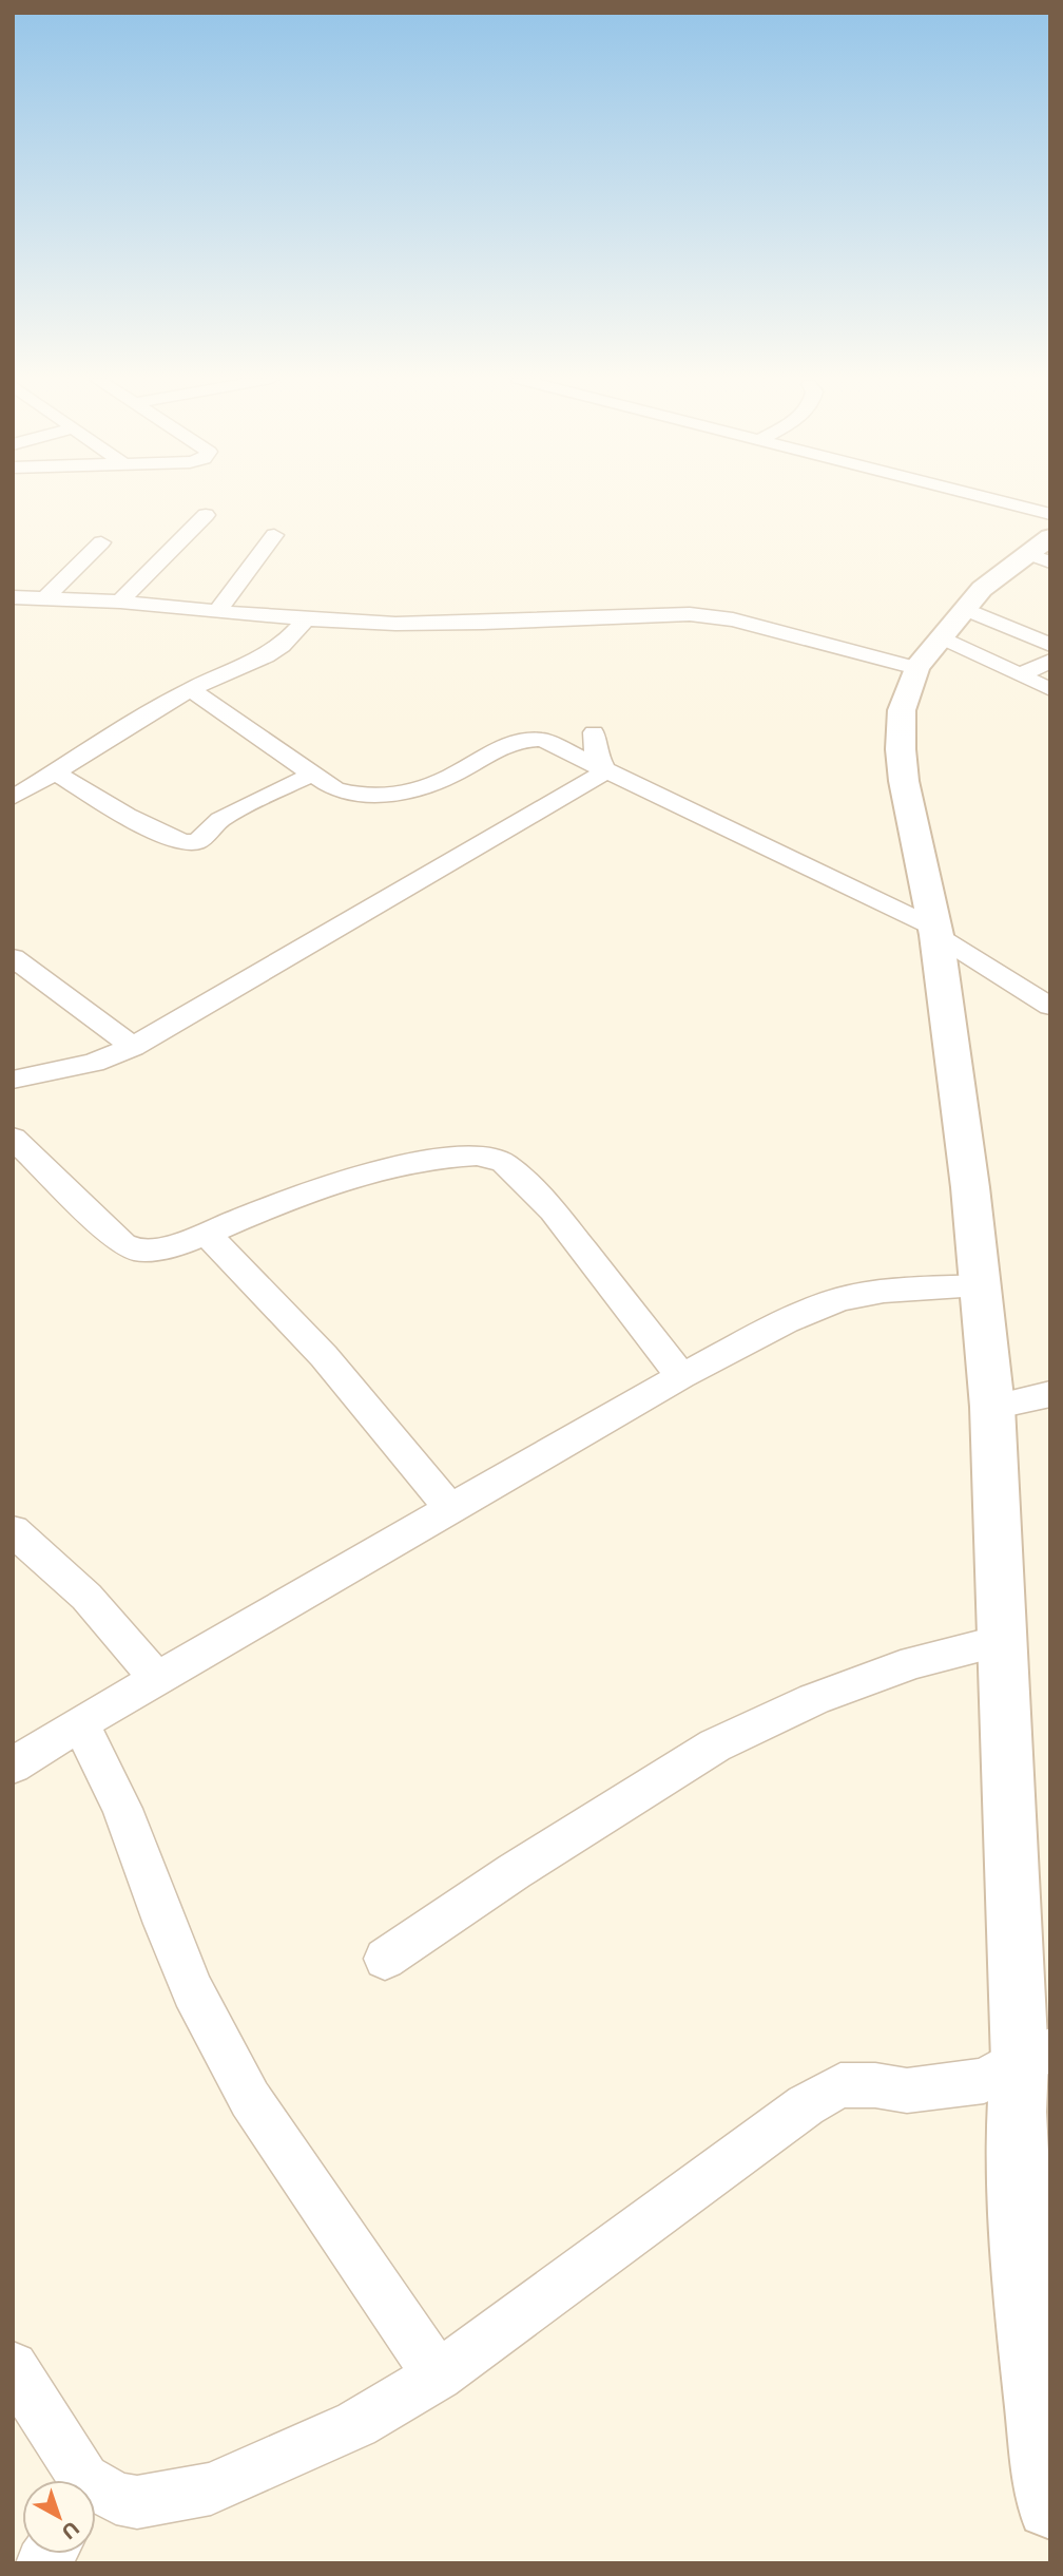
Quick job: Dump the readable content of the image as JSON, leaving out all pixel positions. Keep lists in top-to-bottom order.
{
  "north": "bottom right"
}
